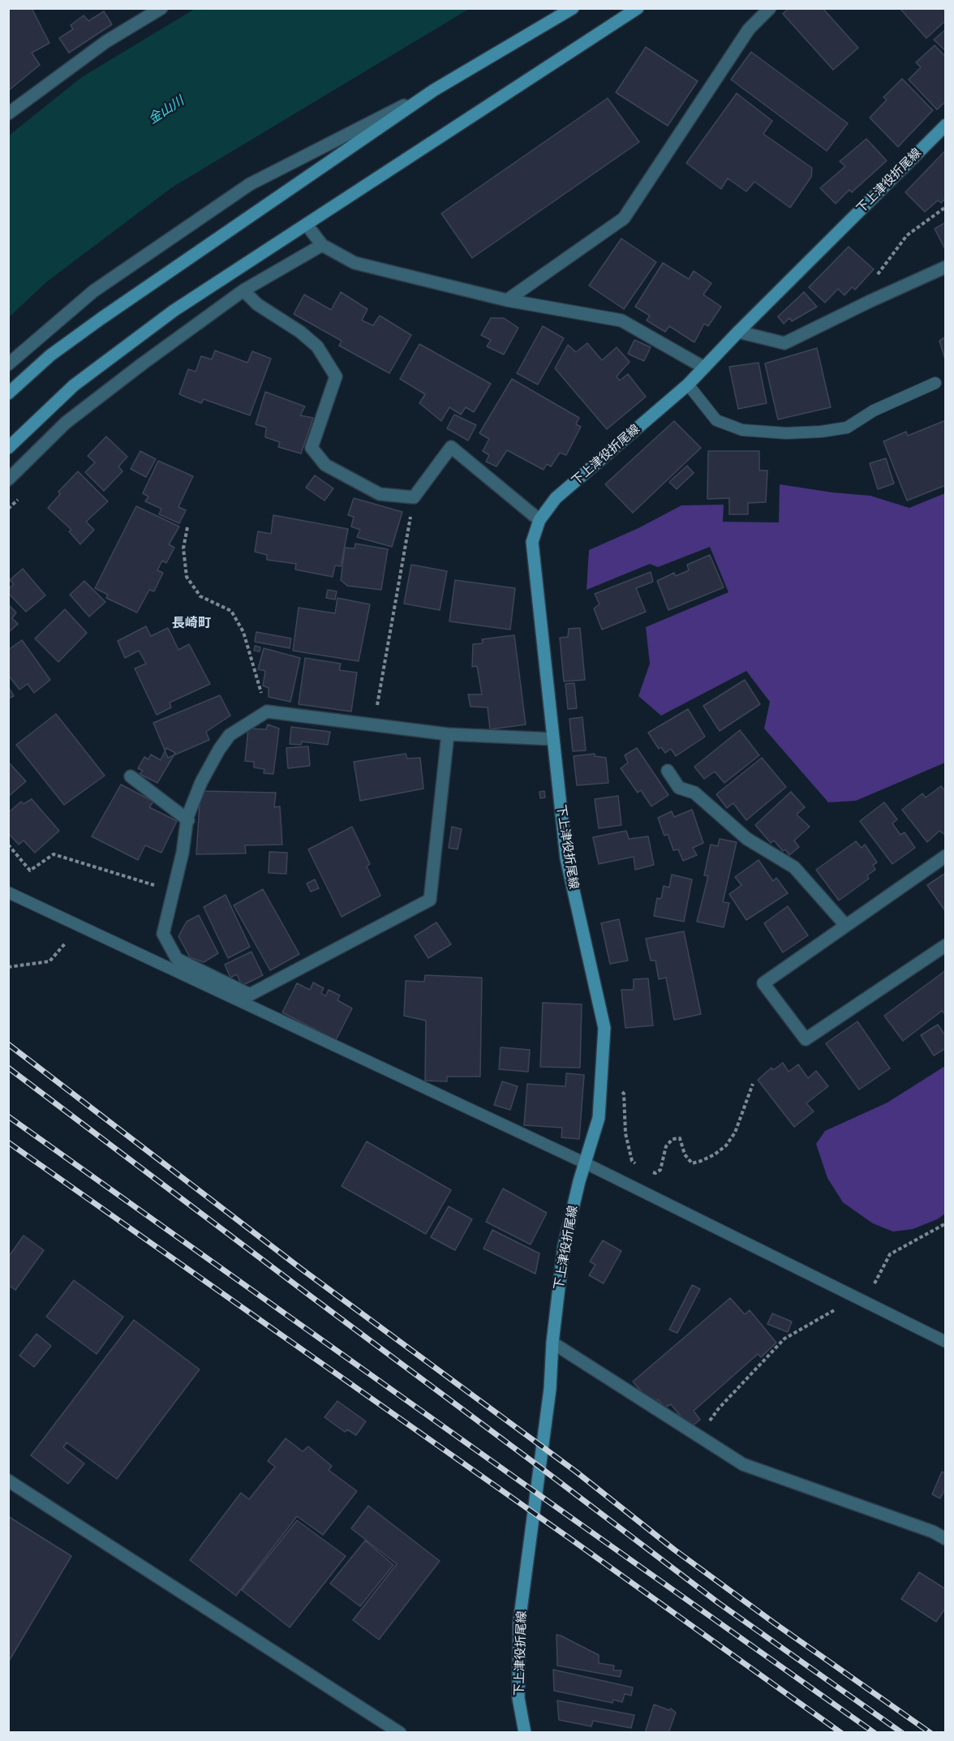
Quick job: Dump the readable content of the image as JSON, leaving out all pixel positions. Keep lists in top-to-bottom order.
{
  "streets": {
    "main road": ["下上津役折尾線"]
  },
  "districts": ["長崎町"],
  "water": ["金山川"]
}
